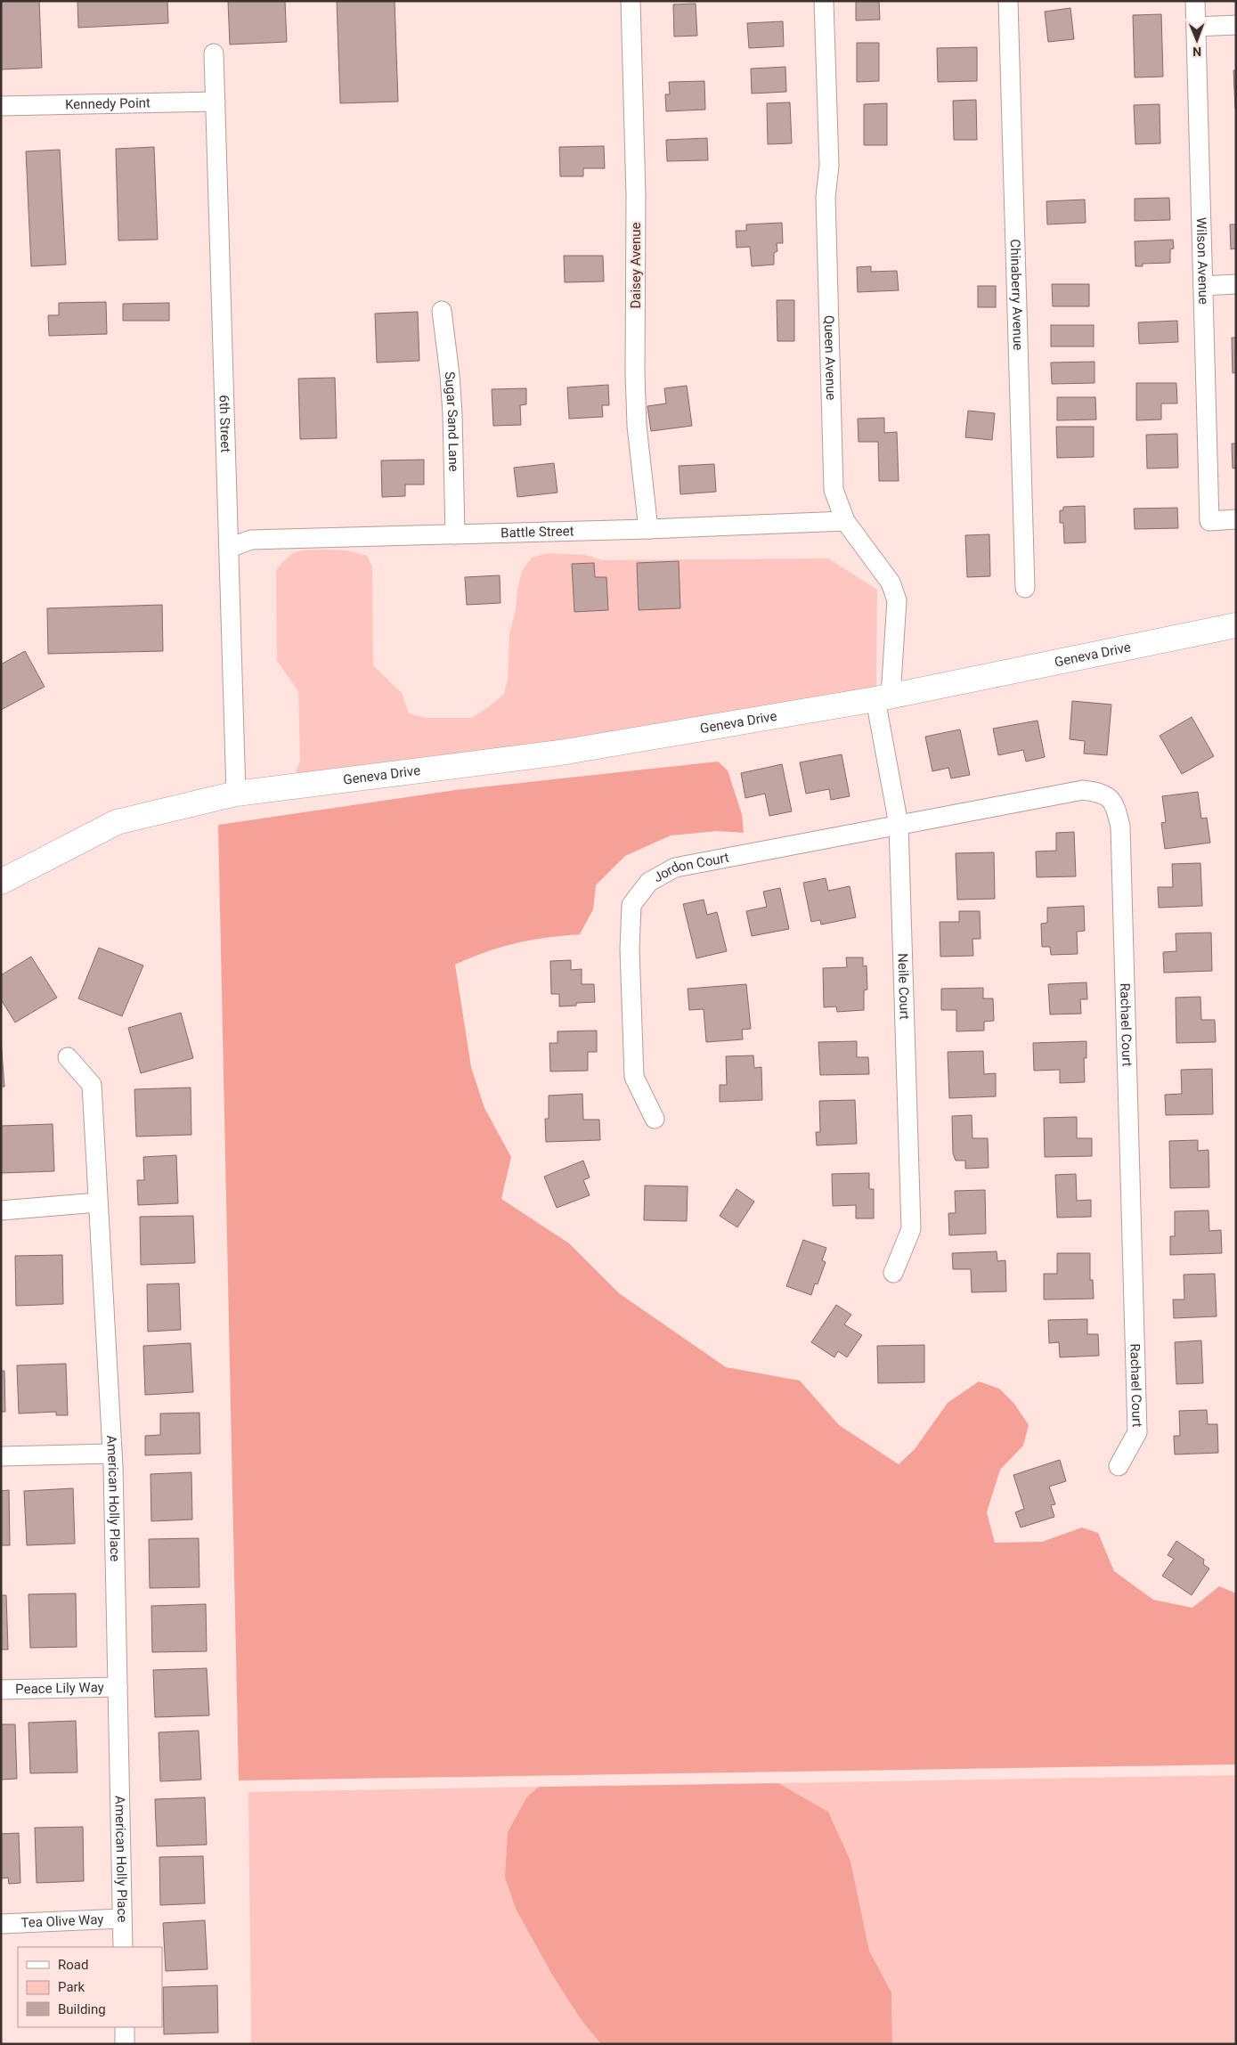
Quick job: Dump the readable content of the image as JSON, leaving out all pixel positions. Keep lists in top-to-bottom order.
{
  "streets": {
    "main road": ["Geneva Drive"],
    "street": [
      "Kennedy Point",
      "Wilson Avenue",
      "Daisey Avenue",
      "Chinaberry Avenue",
      "Queen Avenue",
      "Sugar Sand Lane",
      "6th Street",
      "Battle Street",
      "Jordon Court",
      "Neile Court",
      "Rachael Court",
      "American Holly Place",
      "Peace Lily Way",
      "Tea Olive Way"
    ]
  },
  "crossings": [
    ["Kennedy Point", "6th Street"],
    ["Daisey Avenue", "Battle Street"],
    ["Queen Avenue", "Battle Street"],
    ["Queen Avenue", "Geneva Drive"],
    ["Queen Avenue", "Neile Court"],
    ["Sugar Sand Lane", "Battle Street"],
    ["6th Street", "Battle Street"],
    ["6th Street", "Geneva Drive"],
    ["Geneva Drive", "Neile Court"],
    ["Jordon Court", "Neile Court"],
    ["Jordon Court", "Rachael Court"],
    ["Neile Court", "Rachael Court"],
    ["American Holly Place", "Peace Lily Way"],
    ["American Holly Place", "Tea Olive Way"]
  ],
  "legend": ["Road", "Park", "Building"],
  "north": "bottom"
}
